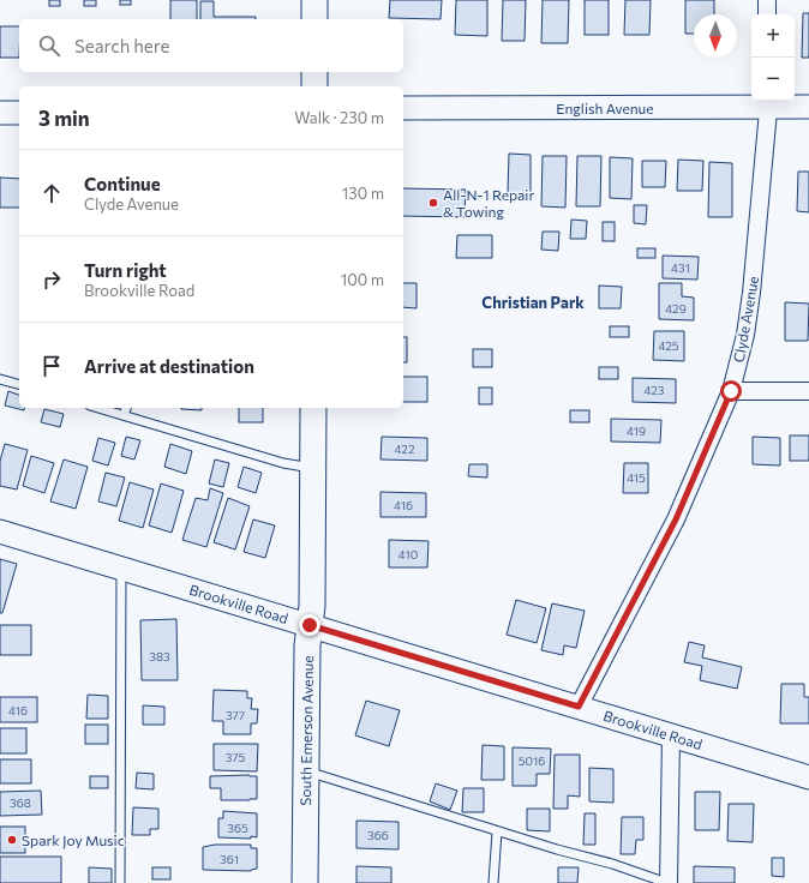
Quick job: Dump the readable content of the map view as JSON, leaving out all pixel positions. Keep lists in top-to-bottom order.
{
  "streets": {
    "main road": ["South Emerson Avenue"],
    "street": ["English Avenue", "Clyde Avenue", "Brookville Road"]
  },
  "crossings": [
    ["English Avenue", "Clyde Avenue"],
    ["Clyde Avenue", "Brookville Road"],
    ["Brookville Road", "South Emerson Avenue"]
  ],
  "districts": ["Christian Park"],
  "places": ["All-N-1 Repair & Towing", "Spark Joy Music"],
  "house_numbers": [
    "431",
    "429",
    "425",
    "423",
    "419",
    "422",
    "415",
    "416",
    "410",
    "383",
    "416",
    "377",
    "375",
    "5016",
    "368",
    "365",
    "366",
    "361"
  ],
  "north": "bottom",
  "page": {
    "map_buttons": ["+", "−"],
    "search": "Search here",
    "heading": ["3 min", "Walk · 230 m"],
    "list": [
      ["Continue", "Clyde Avenue", "130 m"],
      ["Turn right", "Brookville Road", "100 m"],
      "Arrive at destination"
    ]
  }
}
